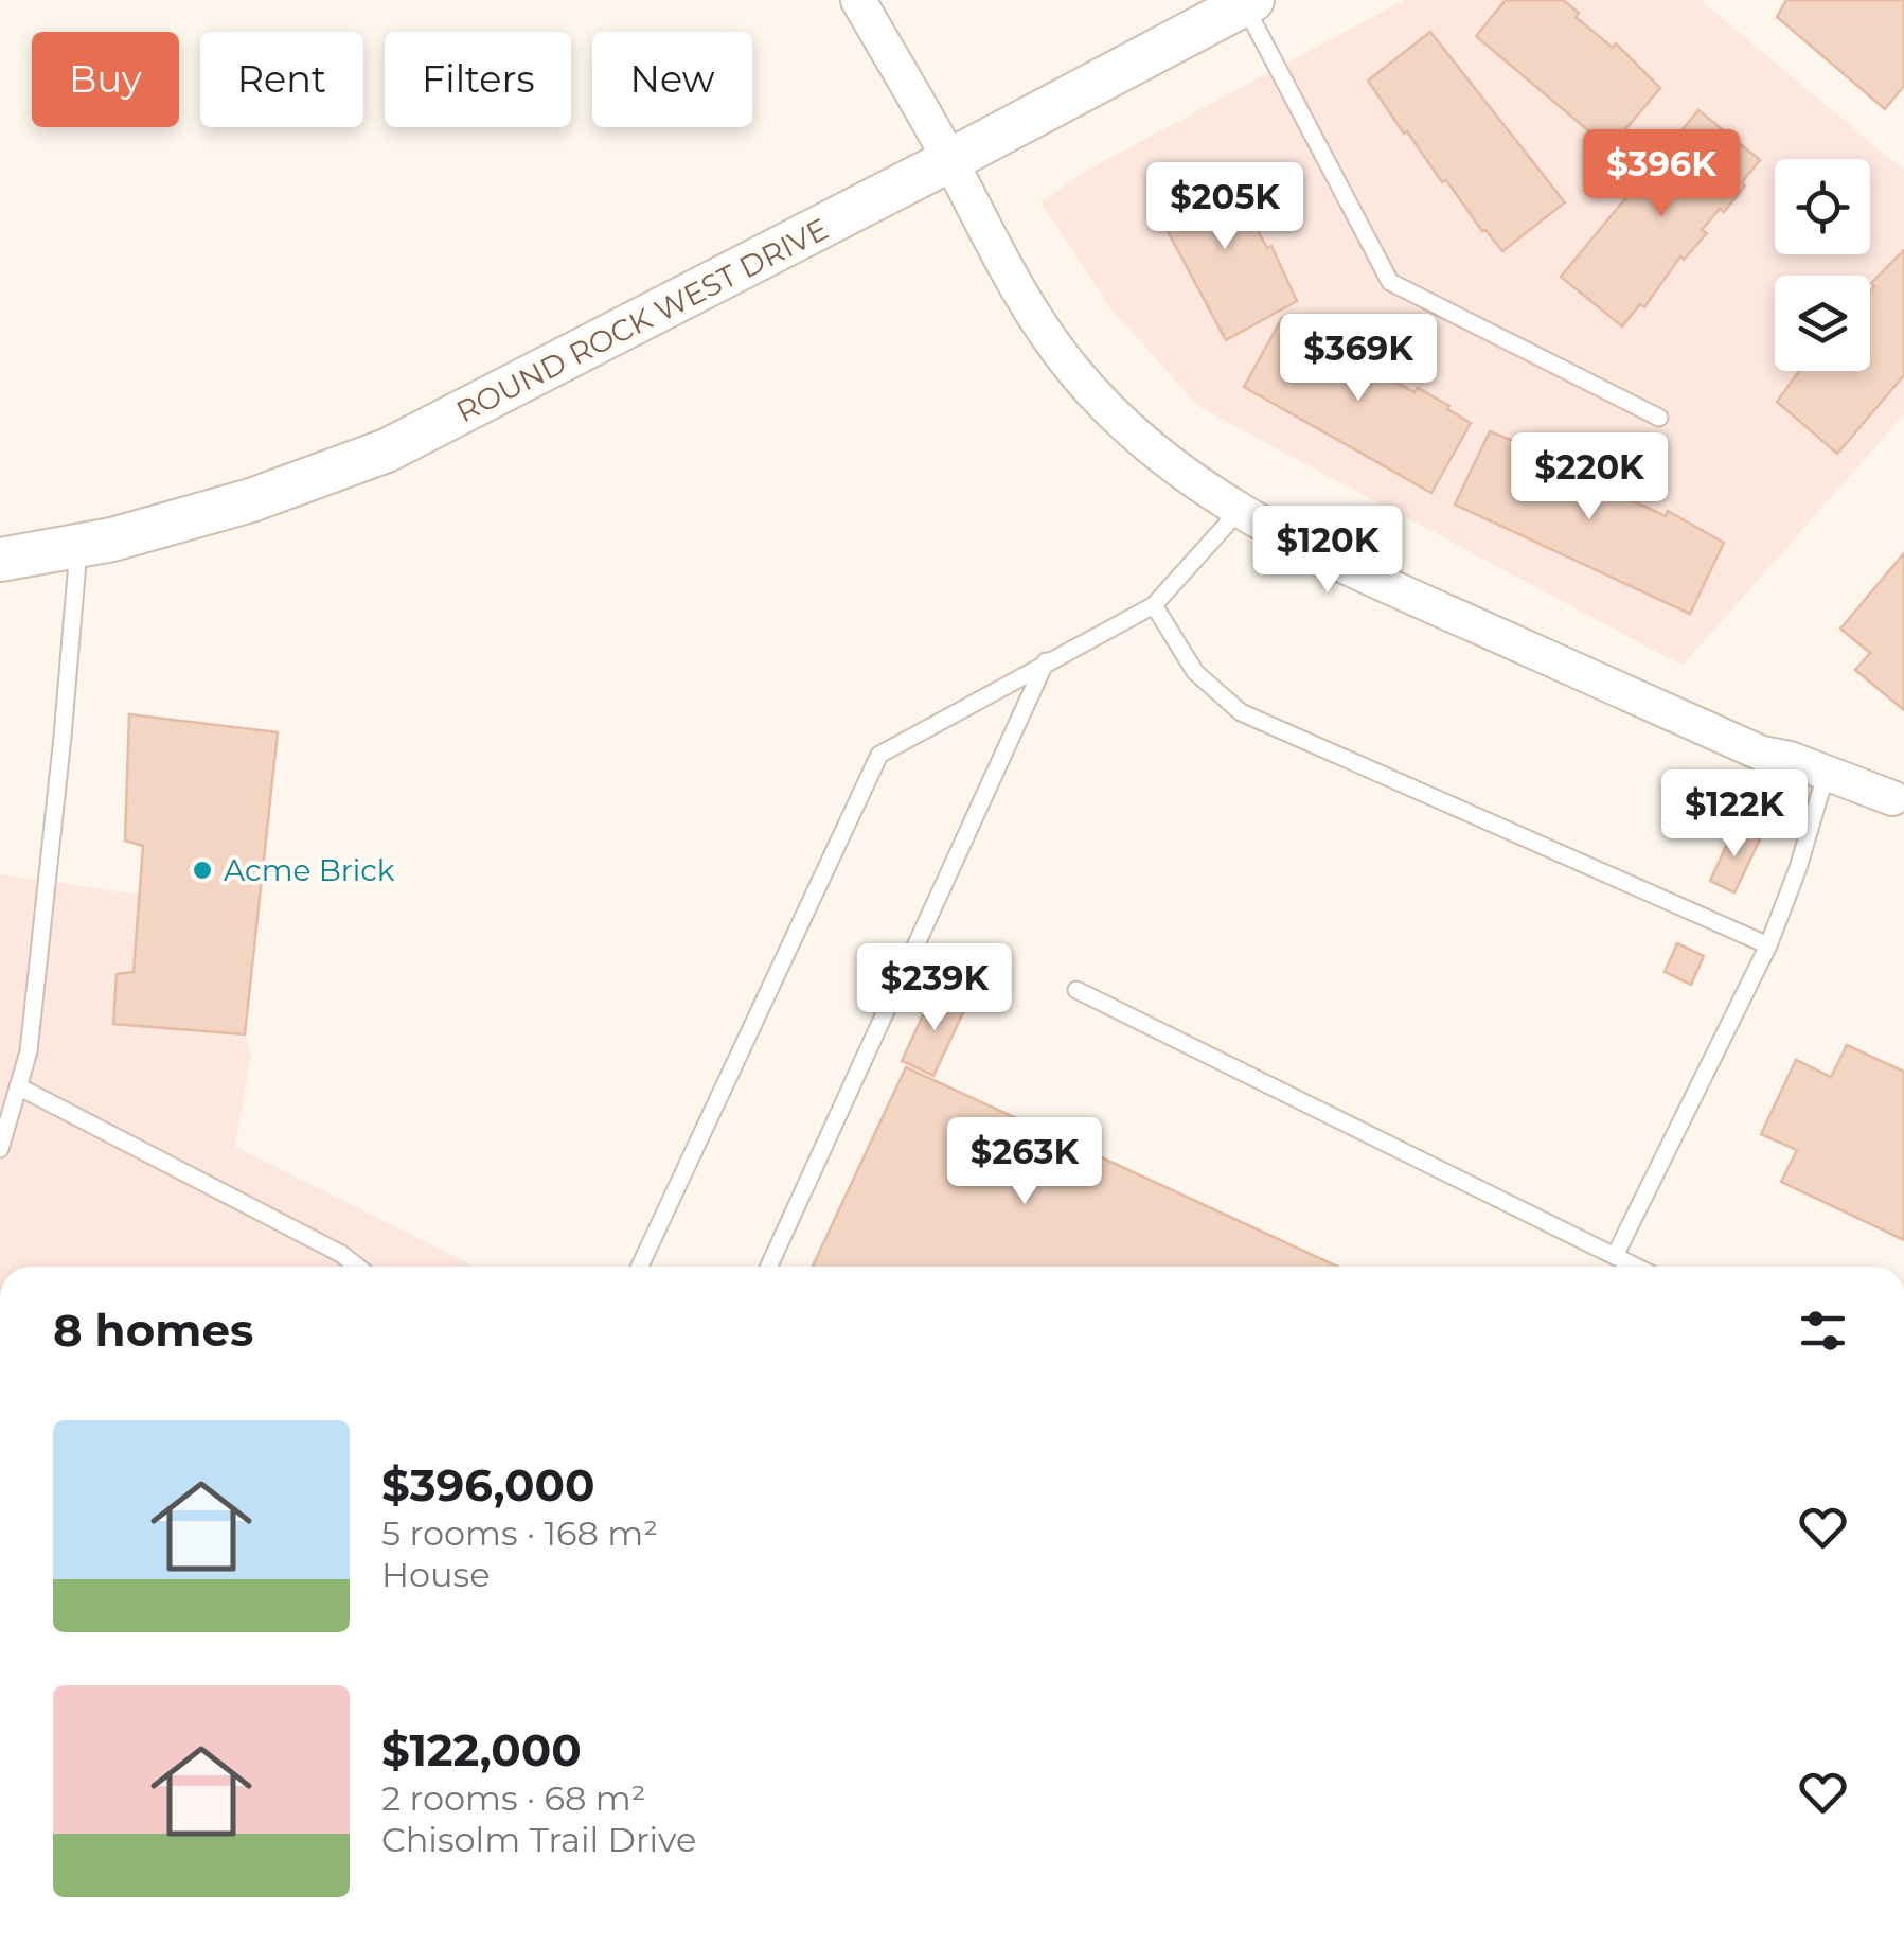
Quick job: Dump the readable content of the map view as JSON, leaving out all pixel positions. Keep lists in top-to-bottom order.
{
  "streets": {
    "street": ["ROUND ROCK WEST DRIVE"]
  },
  "places": ["Acme Brick"],
  "page": {
    "chip": [
      "Buy",
      "Rent",
      "Filters",
      "New"
    ],
    "price": [
      "$396K",
      "$205K",
      "$369K",
      "$220K",
      "$120K",
      "$122K",
      "$239K",
      "$263K"
    ],
    "heading": "8 homes",
    "list": [
      {
        "name": "$396,000",
        "note": "5 rooms · 168 m² · House"
      },
      {
        "name": "$122,000",
        "note": "2 rooms · 68 m² · Chisolm Trail Drive"
      }
    ]
  }
}
